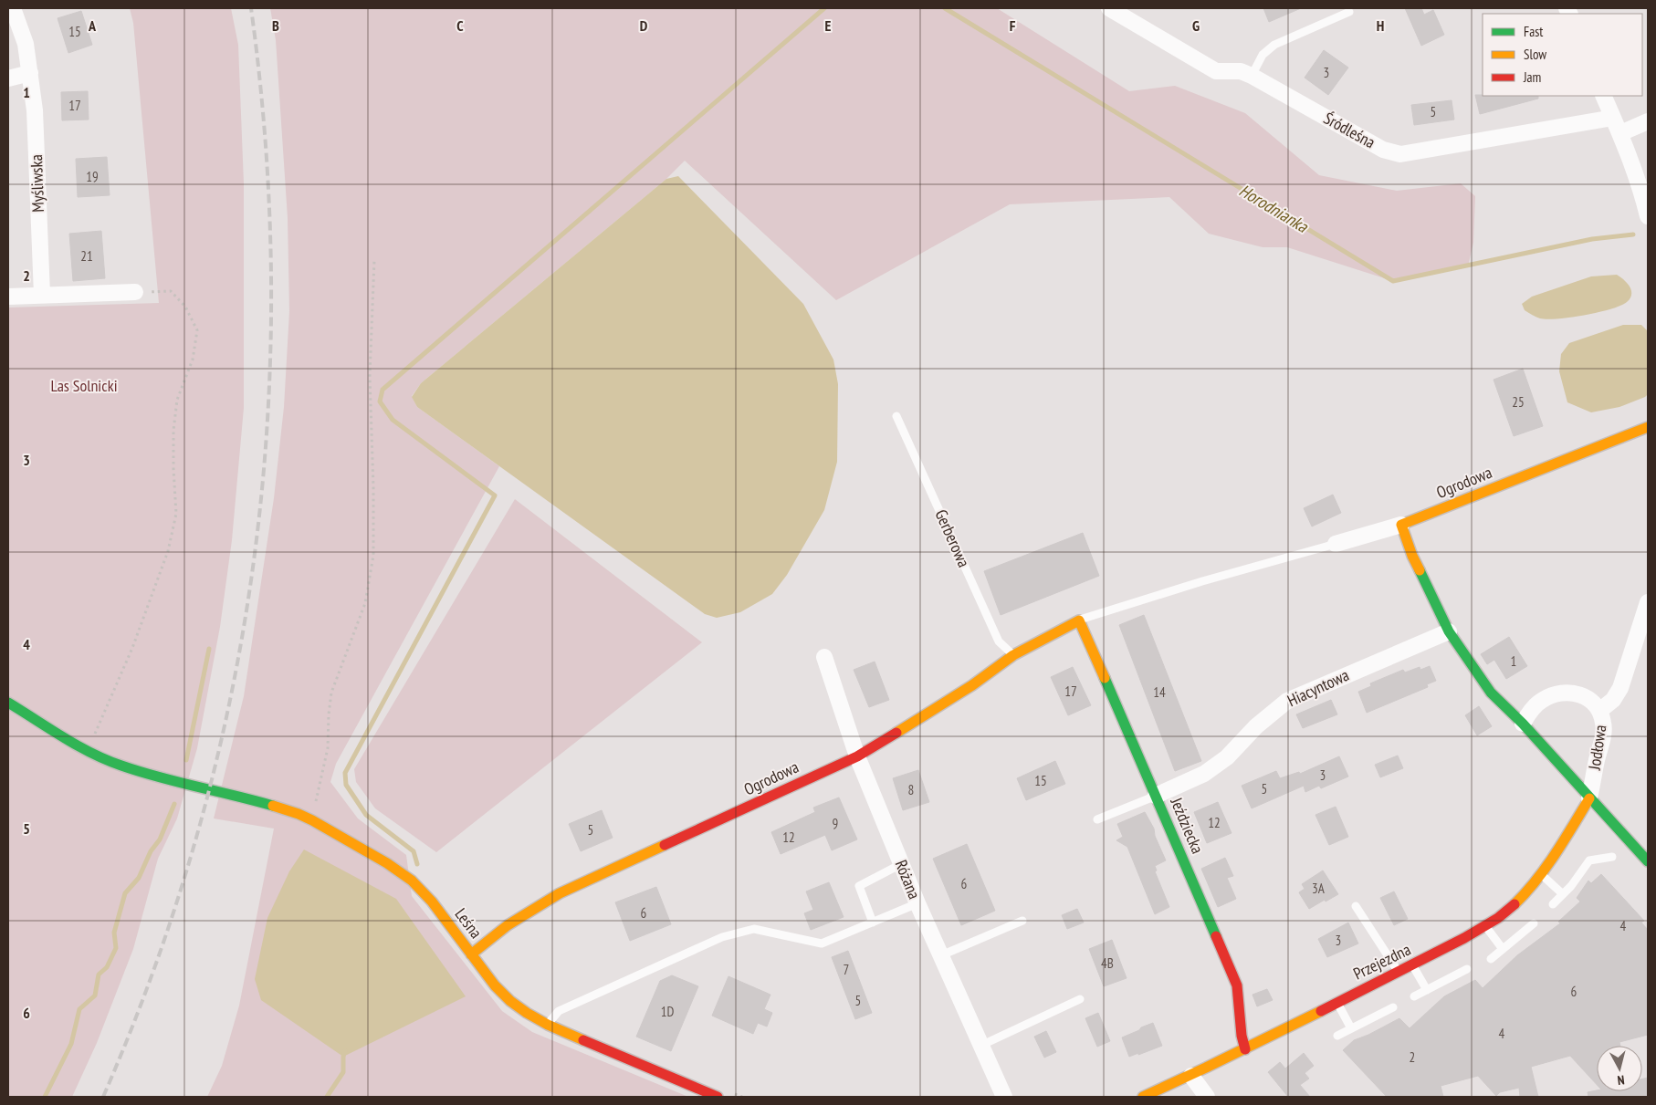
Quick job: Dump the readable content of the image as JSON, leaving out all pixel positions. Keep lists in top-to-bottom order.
{
  "streets": {
    "street": [
      "Śródleśna",
      "Myśliwska",
      "Ogrodowa",
      "Hiacyntowa",
      "Jodłowa",
      "Jeździecka",
      "Różana",
      "Leśna",
      "Przejezdna"
    ],
    "lane": ["Gerberowa"]
  },
  "crossings": [
    ["Ogrodowa", "Gerberowa"],
    ["Ogrodowa", "Jeździecka"],
    ["Ogrodowa", "Różana"],
    ["Ogrodowa", "Leśna"],
    ["Hiacyntowa", "Jodłowa"],
    ["Hiacyntowa", "Jeździecka"],
    ["Jodłowa", "Przejezdna"],
    ["Jeździecka", "Przejezdna"]
  ],
  "water": ["Horodnianka"],
  "parks": ["Las Solnicki"],
  "house_numbers": [
    "15",
    "3",
    "17",
    "5",
    "19",
    "21",
    "25",
    "1",
    "17",
    "14",
    "3",
    "15",
    "5",
    "8",
    "12",
    "9",
    "5",
    "12",
    "6",
    "3A",
    "6",
    "4",
    "3",
    "4B",
    "7",
    "6",
    "5",
    "1D",
    "4",
    "2"
  ],
  "legend": ["Fast", "Slow", "Jam"],
  "north": "bottom",
  "grid": {
    "columns": [
      "A",
      "B",
      "C",
      "D",
      "E",
      "F",
      "G",
      "H"
    ],
    "rows": [
      "1",
      "2",
      "3",
      "4",
      "5",
      "6"
    ]
  }
}
